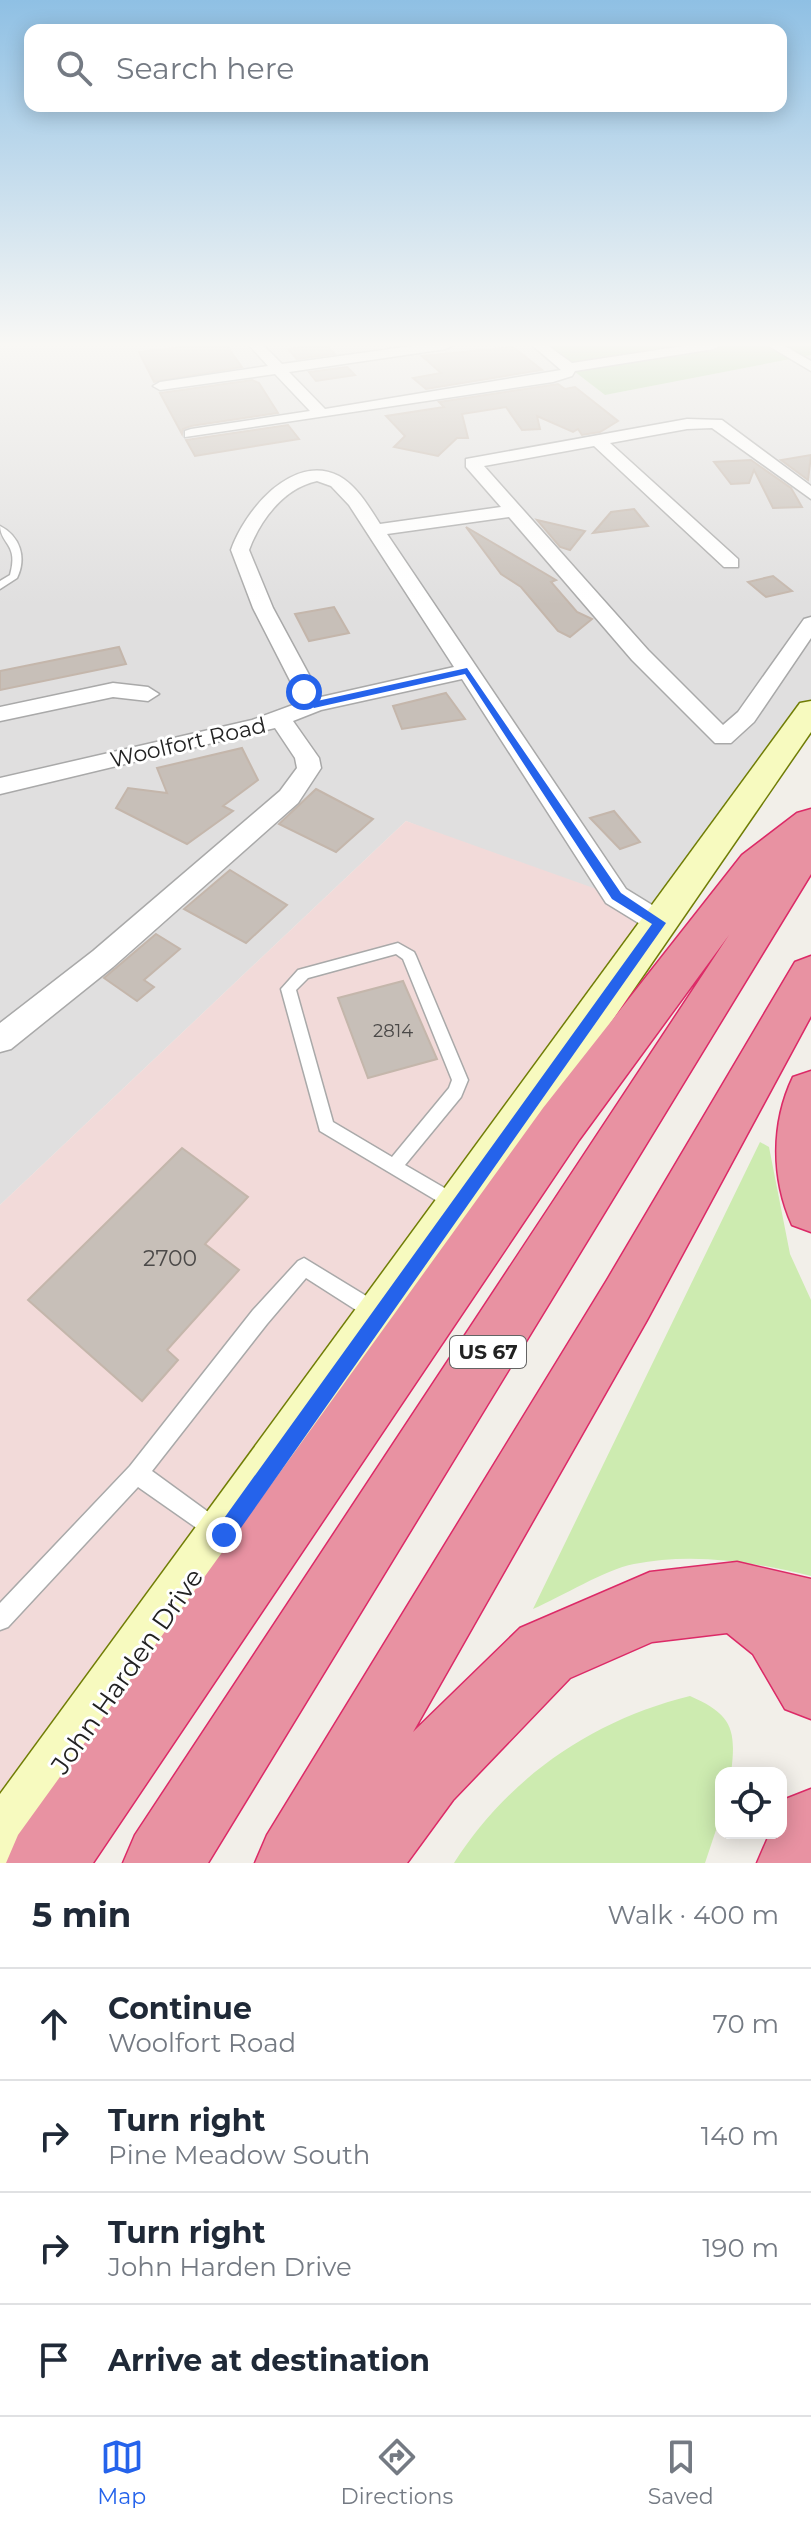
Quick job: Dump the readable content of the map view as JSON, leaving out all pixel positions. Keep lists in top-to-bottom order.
{
  "streets": {
    "highway": ["US 67"],
    "street": ["Woolfort Road", "John Harden Drive"]
  },
  "house_numbers": ["2814", "2700"],
  "page": {
    "search": "Search here",
    "heading": ["5 min", "Walk · 400 m"],
    "list": [
      ["Continue", "Woolfort Road", "70 m"],
      ["Turn right", "Pine Meadow South", "140 m"],
      ["Turn right", "John Harden Drive", "190 m"],
      "Arrive at destination"
    ],
    "nav": ["Map", "Directions", "Saved"]
  }
}
